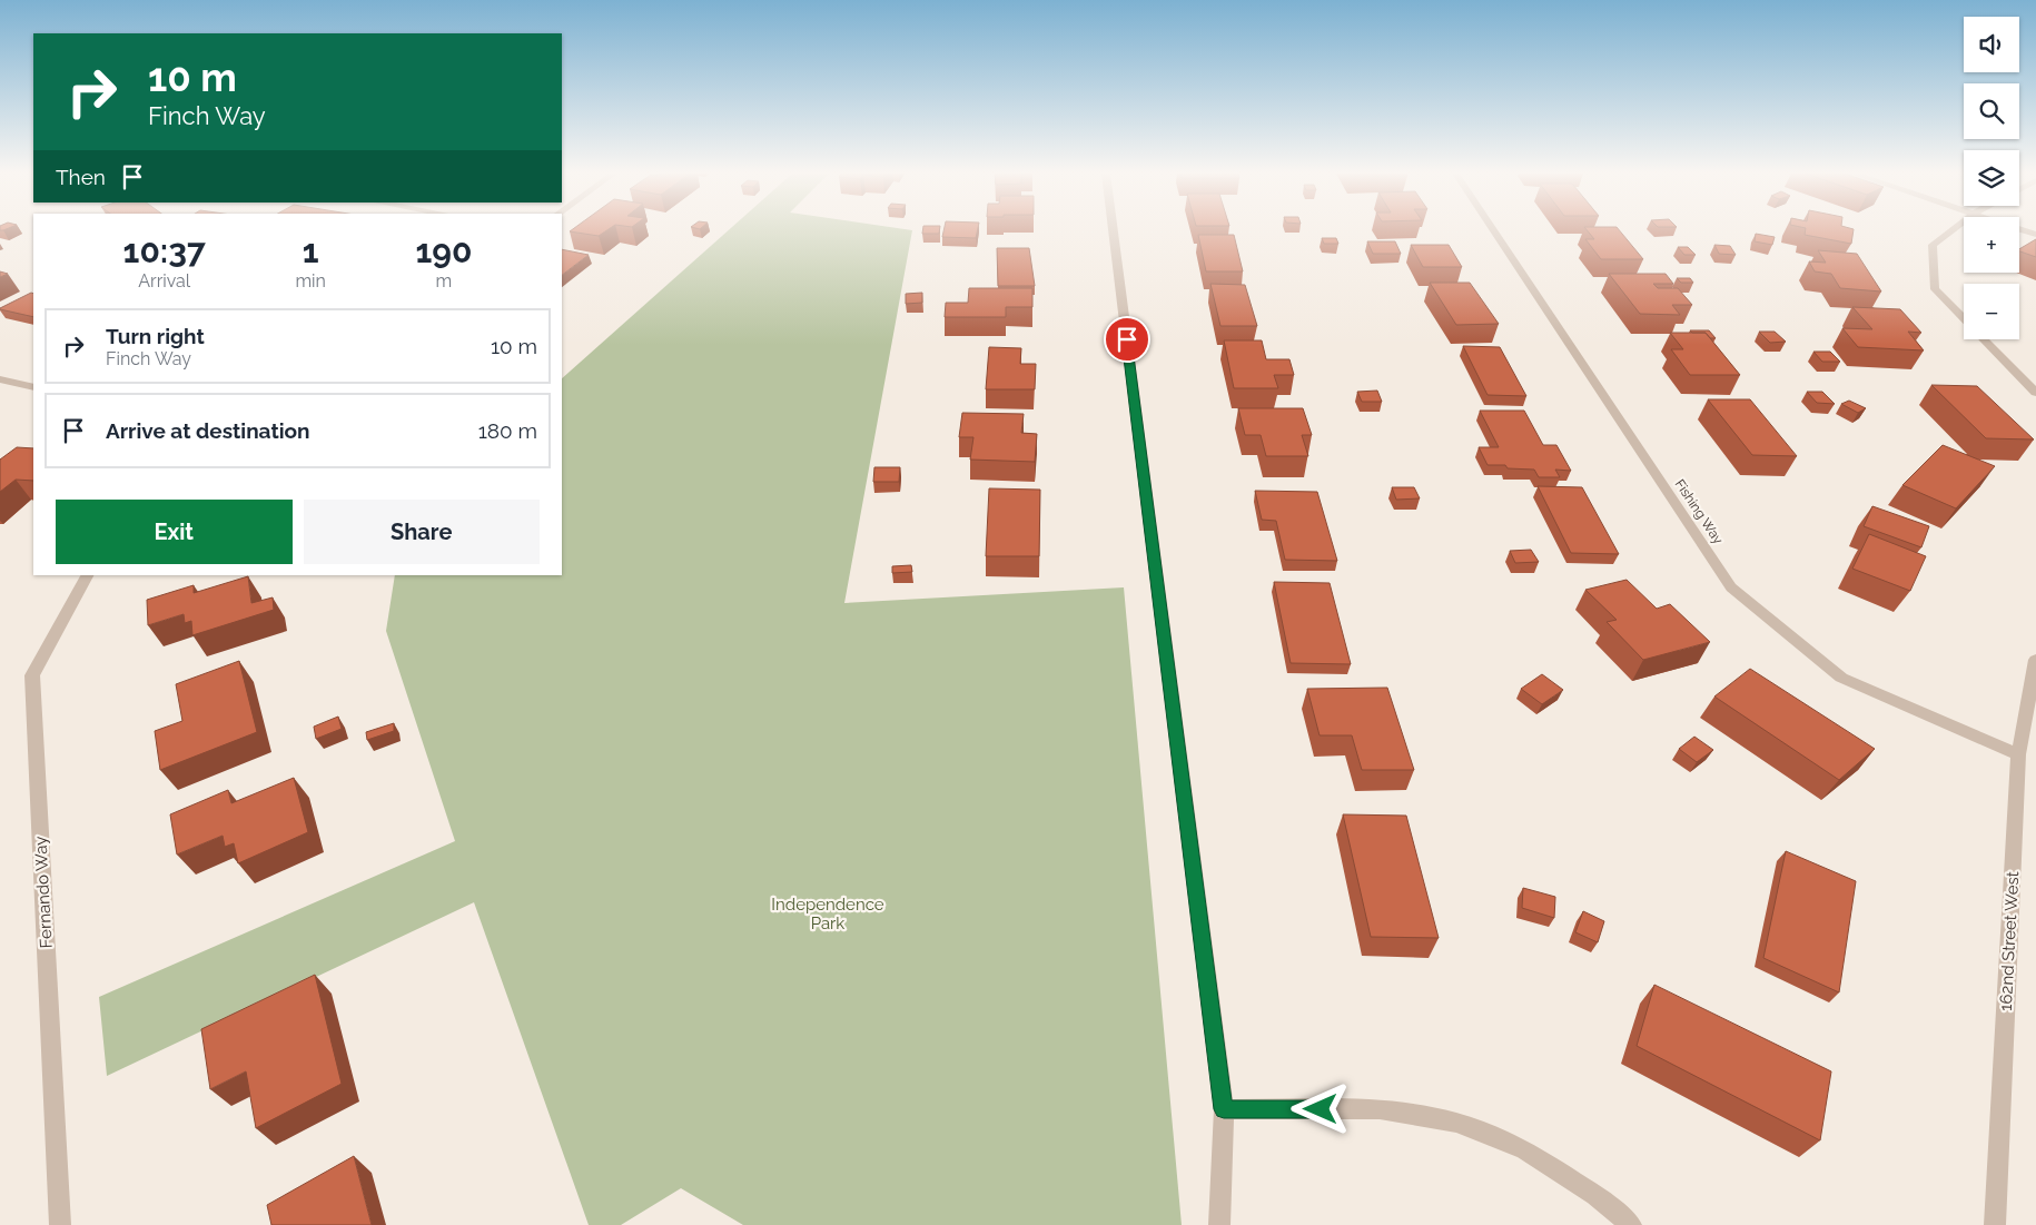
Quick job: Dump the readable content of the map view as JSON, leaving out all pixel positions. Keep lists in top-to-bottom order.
{
  "streets": {
    "street": ["Fishing Way", "Fernando Way", "162nd Street West"]
  },
  "crossings": [
    ["Fishing Way", "162nd Street West"]
  ],
  "parks": ["Independence Park"],
  "page": {
    "map_buttons": ["+", "−"],
    "turn": ["10 m", "Finch Way"],
    "then": "Then",
    "eta": [
      "10:37",
      "Arrival",
      "1",
      "min",
      "190",
      "m"
    ],
    "list": [
      {
        "name": "Turn right",
        "note": "Finch Way",
        "value": "10 m"
      },
      {
        "name": "Arrive at destination",
        "value": "180 m"
      }
    ],
    "buttons": ["Exit", "Share"]
  }
}
